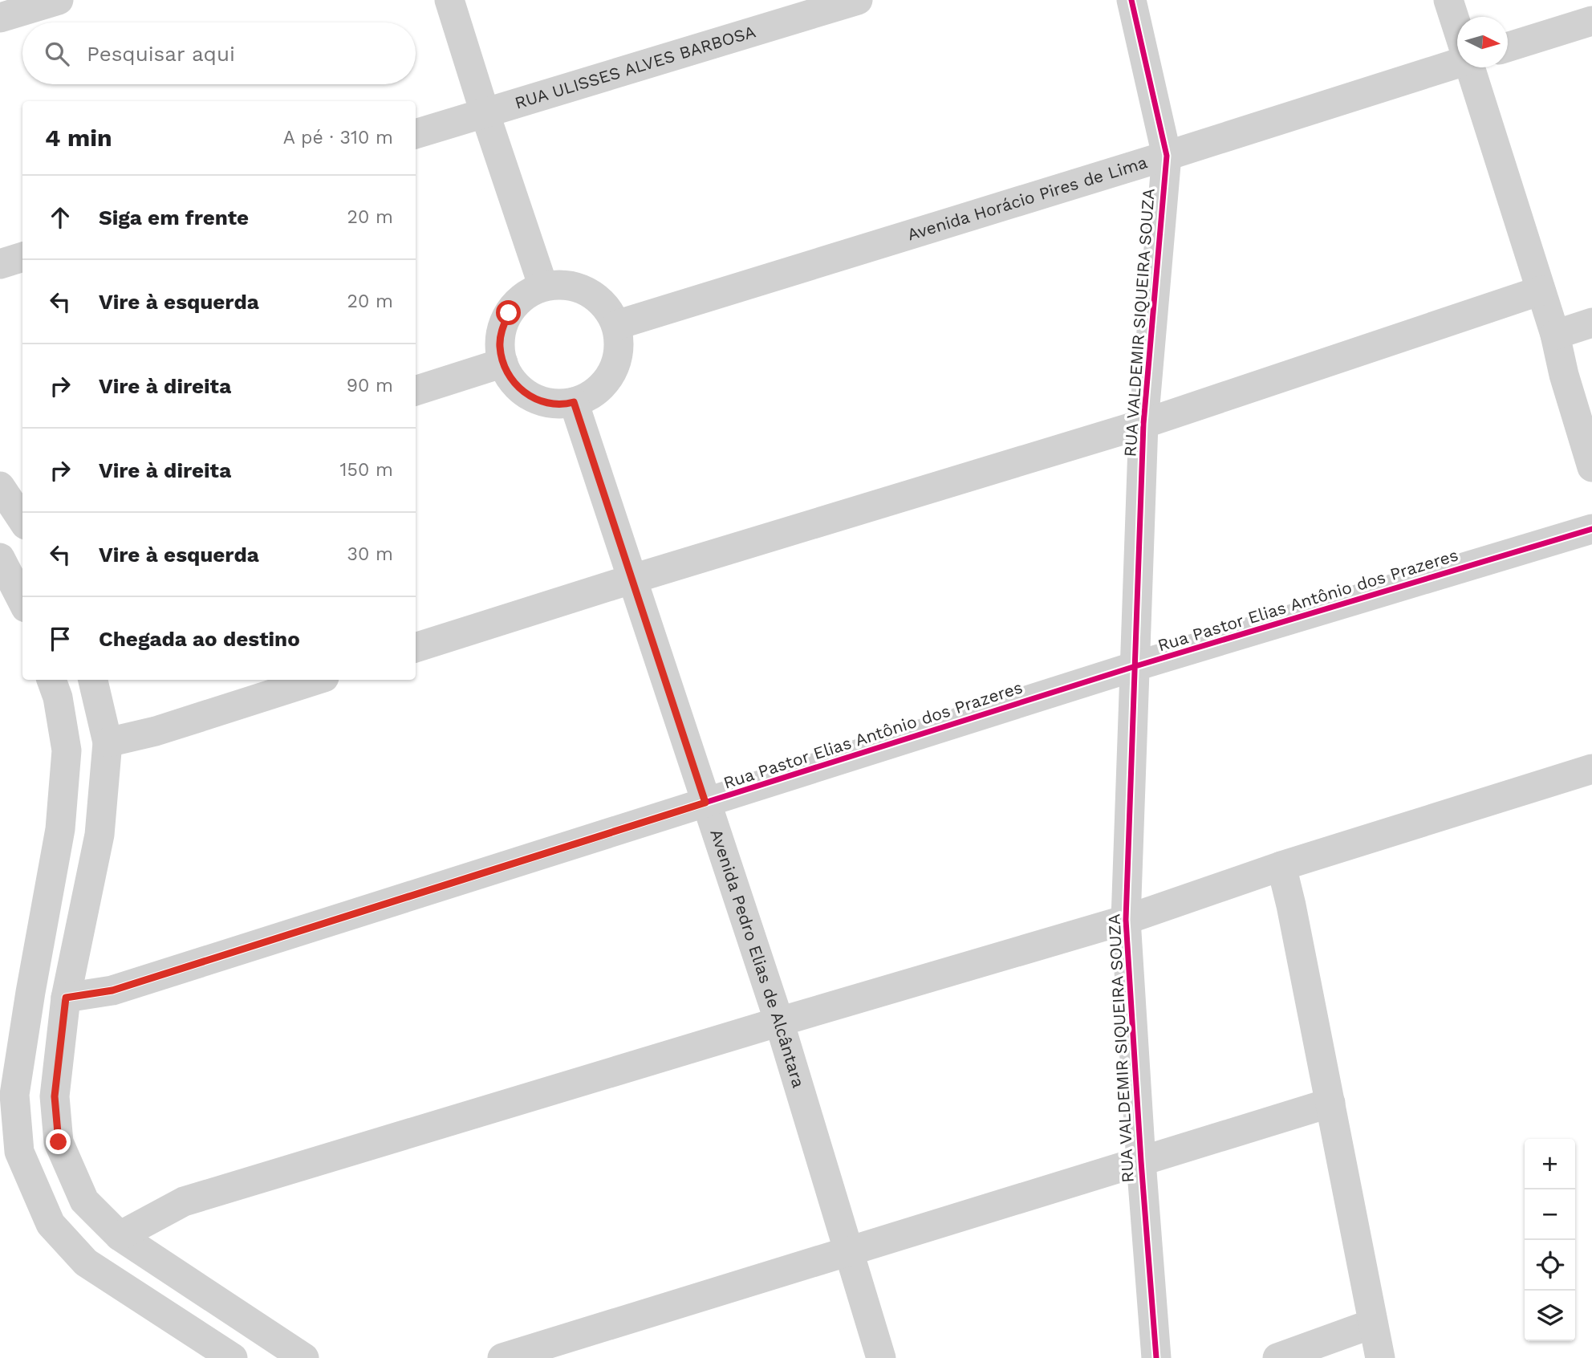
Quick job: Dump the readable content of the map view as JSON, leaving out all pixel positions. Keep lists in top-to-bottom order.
{
  "streets": {
    "street": [
      "RUA ULISSES ALVES BARBOSA",
      "Avenida Horácio Pires de Lima",
      "RUA VALDEMIR SIQUEIRA SOUZA",
      "Rua Pastor Elias Antônio dos Prazeres",
      "Avenida Pedro Elias de Alcântara"
    ]
  },
  "crossings": [
    ["Avenida Horácio Pires de Lima", "RUA VALDEMIR SIQUEIRA SOUZA"],
    ["Avenida Horácio Pires de Lima", "Avenida Pedro Elias de Alcântara"],
    ["RUA VALDEMIR SIQUEIRA SOUZA", "Rua Pastor Elias Antônio dos Prazeres"],
    ["Rua Pastor Elias Antônio dos Prazeres", "Avenida Pedro Elias de Alcântara"]
  ],
  "north": "right",
  "page": {
    "search": "Pesquisar aqui",
    "heading": ["4 min", "A pé · 310 m"],
    "list": [
      ["Siga em frente", "20 m"],
      ["Vire à esquerda", "20 m"],
      ["Vire à direita", "90 m"],
      ["Vire à direita", "150 m"],
      ["Vire à esquerda", "30 m"],
      "Chegada ao destino"
    ],
    "map_buttons": ["+", "−"]
  }
}
